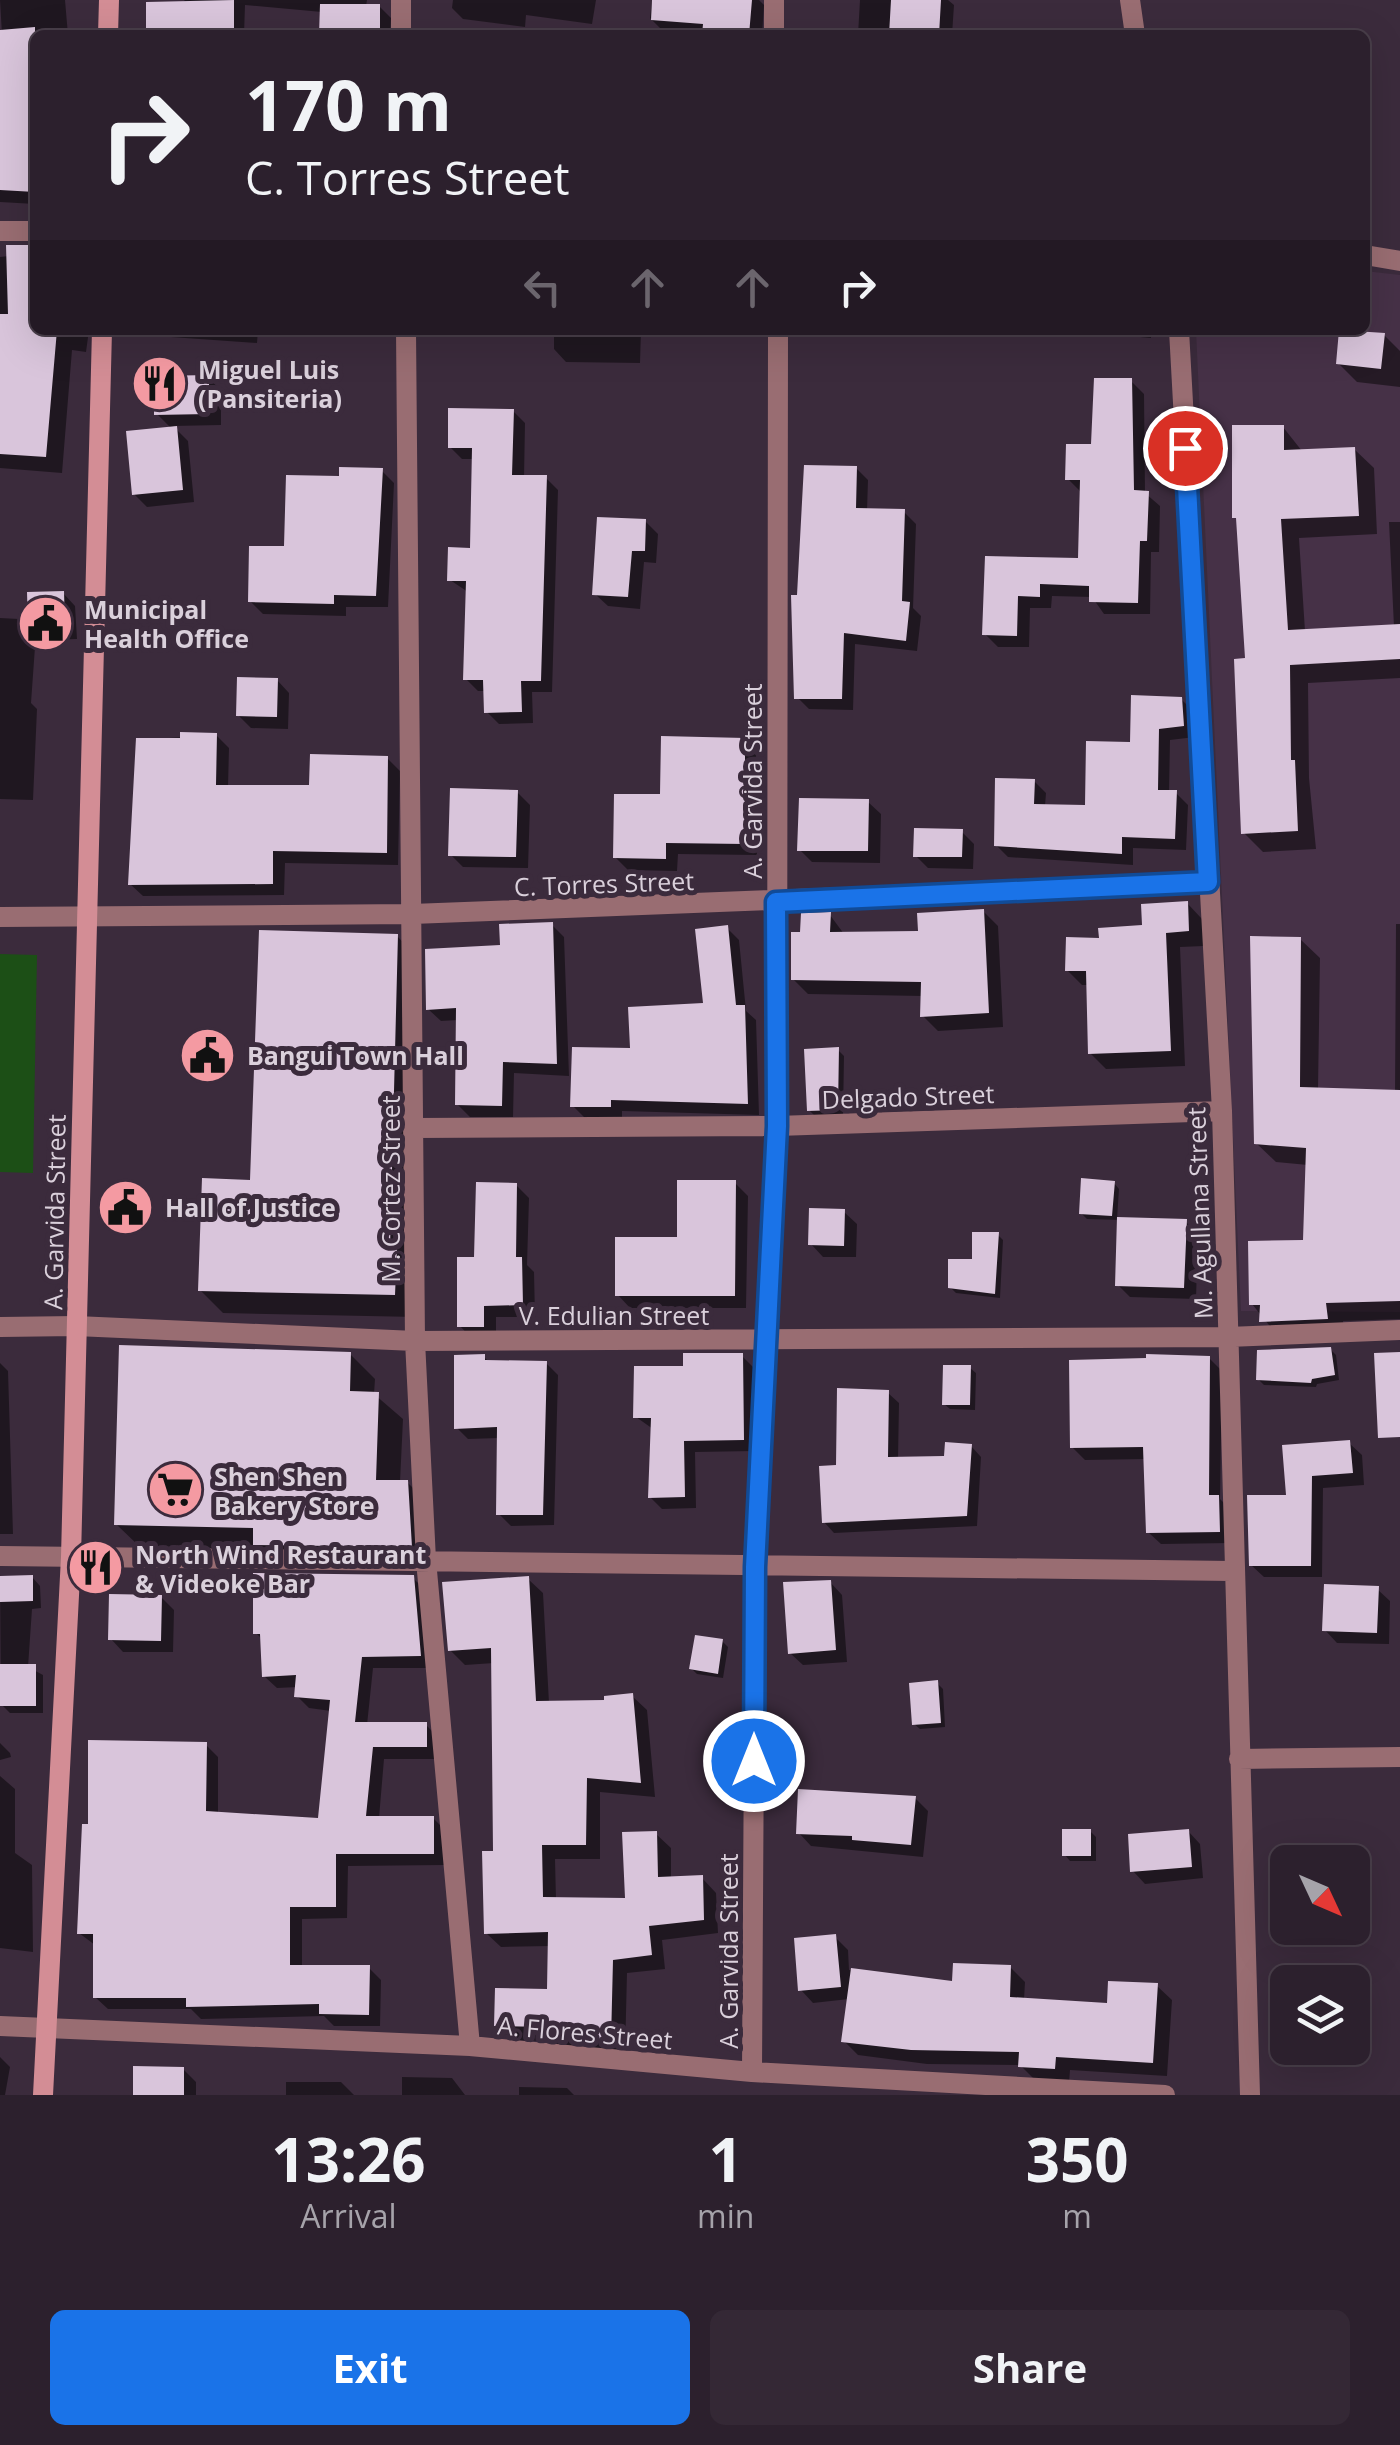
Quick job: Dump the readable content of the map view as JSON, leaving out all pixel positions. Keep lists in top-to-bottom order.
{
  "streets": {
    "main road": ["A. Garvida Street"],
    "street": [
      "C. Torres Street",
      "Delgado Street",
      "M. Cortez Street",
      "M. Agullana Street",
      "V. Edulian Street",
      "A. Flores Street"
    ]
  },
  "crossings": [
    ["A. Garvida Street", "C. Torres Street"],
    ["A. Garvida Street", "Delgado Street"],
    ["A. Garvida Street", "V. Edulian Street"],
    ["A. Garvida Street", "A. Flores Street"],
    ["C. Torres Street", "M. Cortez Street"],
    ["C. Torres Street", "M. Agullana Street"],
    ["Delgado Street", "M. Cortez Street"],
    ["Delgado Street", "M. Agullana Street"],
    ["M. Cortez Street", "V. Edulian Street"],
    ["M. Cortez Street", "A. Flores Street"],
    ["M. Agullana Street", "V. Edulian Street"]
  ],
  "places": {
    "restaurant": ["Miguel Luis (Pansiteria)", "North Wind Restaurant & Videoke Bar"],
    "public building": ["Municipal Health Office", "Bangui Town Hall", "Hall of Justice"],
    "supermarket": ["Shen Shen Bakery Store"]
  },
  "north": "bottom right",
  "page": {
    "turn": ["170 m", "C. Torres Street"],
    "eta": [
      "13:26",
      "Arrival",
      "1",
      "min",
      "350",
      "m"
    ],
    "buttons": ["Exit", "Share"]
  }
}
